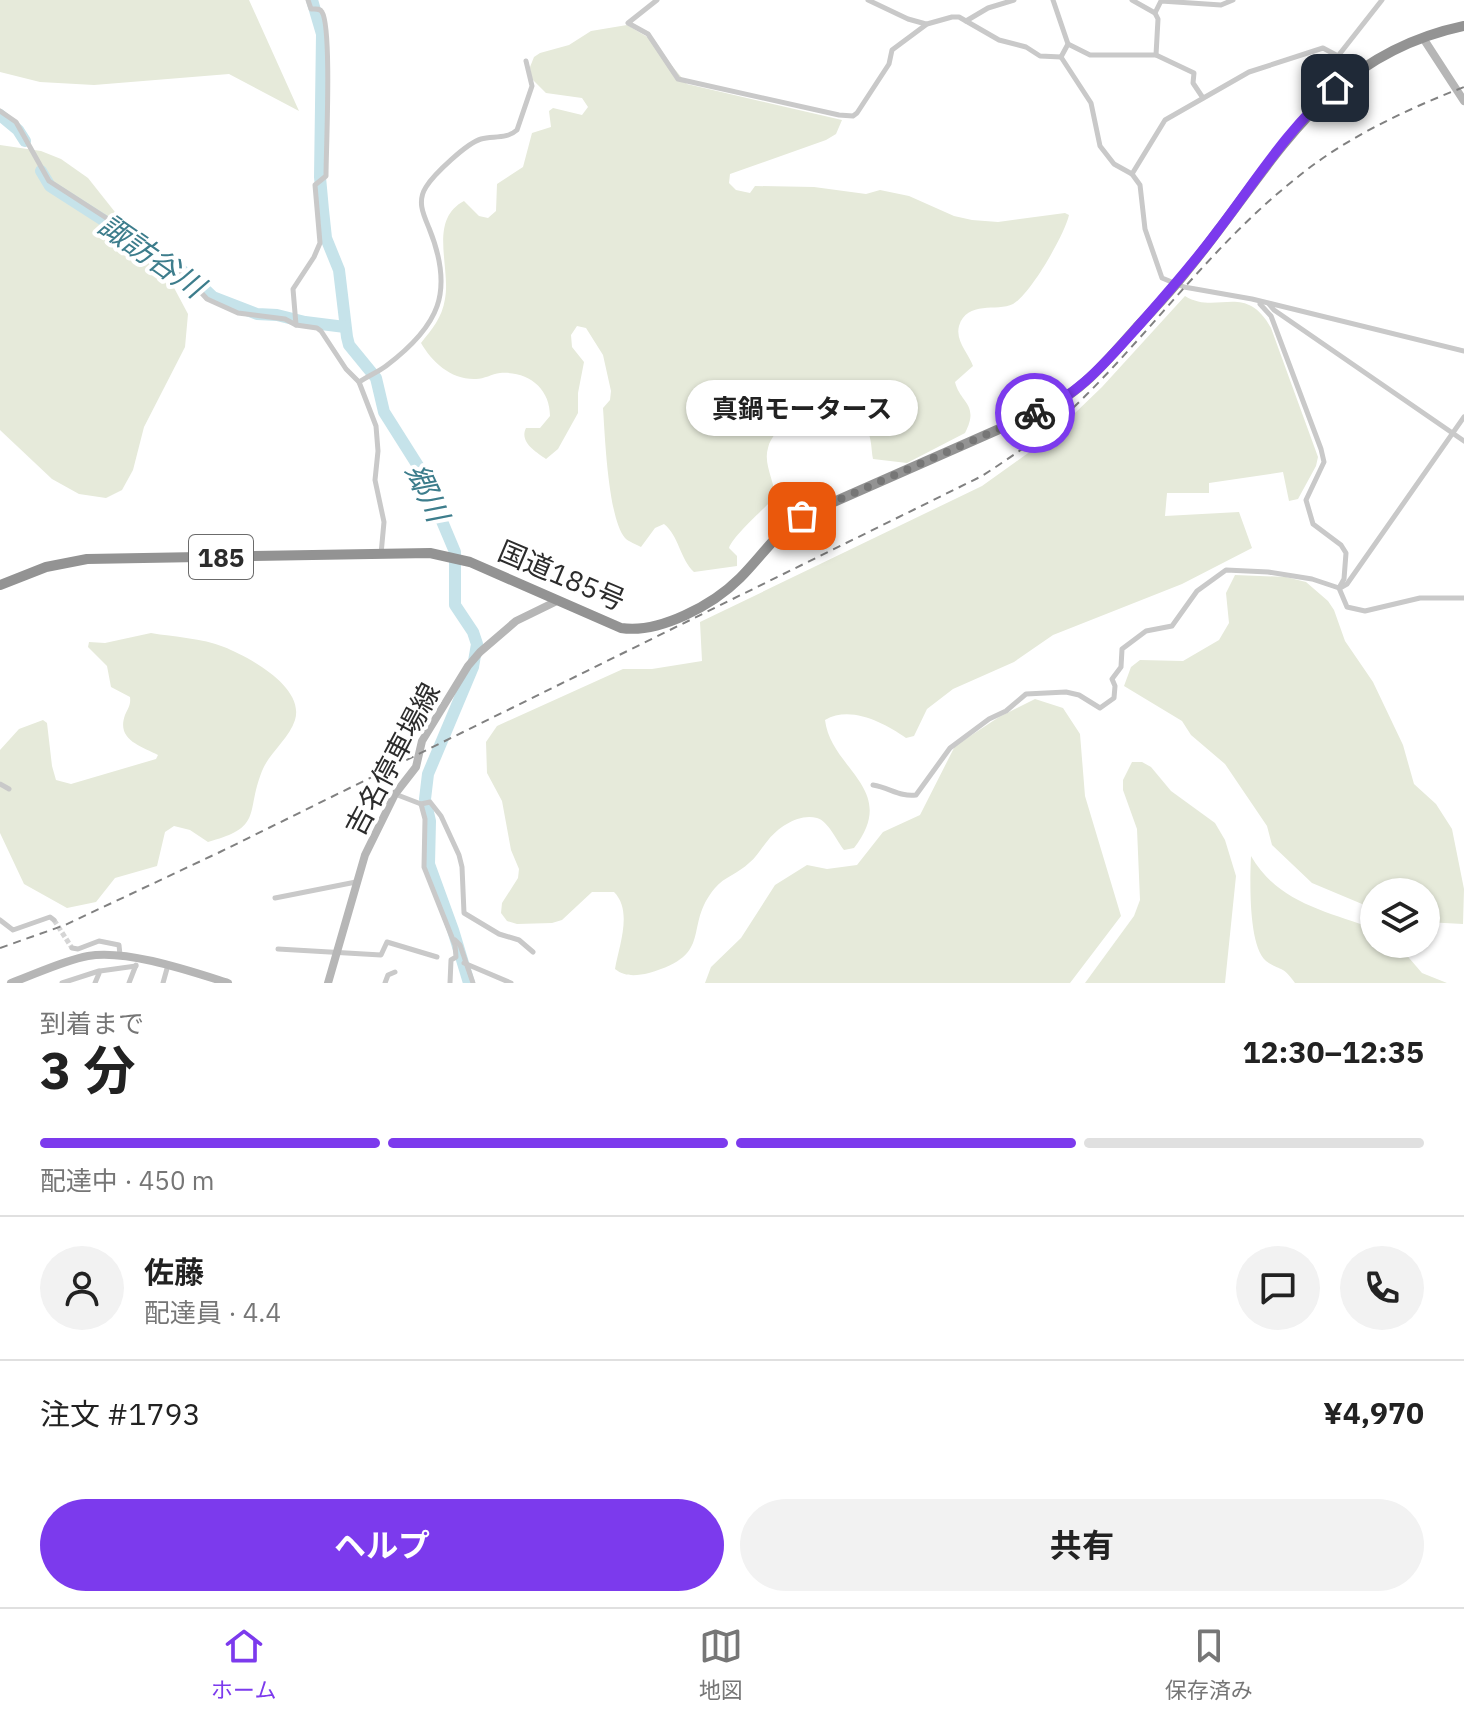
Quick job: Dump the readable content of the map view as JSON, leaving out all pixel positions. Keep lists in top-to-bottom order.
{
  "streets": {
    "highway": ["185", "国道185号"],
    "main road": ["吉名停車場線"]
  },
  "crossings": [
    ["国道185号", "吉名停車場線"]
  ],
  "water": ["諏訪谷川", "郷川"],
  "places": ["真鍋モータース"],
  "page": {
    "bubble": "真鍋モータース",
    "heading": ["3 分", "到着まで", "12:30–12:35"],
    "panel": [
      "佐藤",
      "配達員 · 4.4",
      "注文 #1793",
      "¥4,970"
    ],
    "bar": "配達中 · 450 m",
    "buttons": ["ヘルプ", "共有"],
    "tabs": ["ホーム", "地図", "保存済み"]
  }
}
